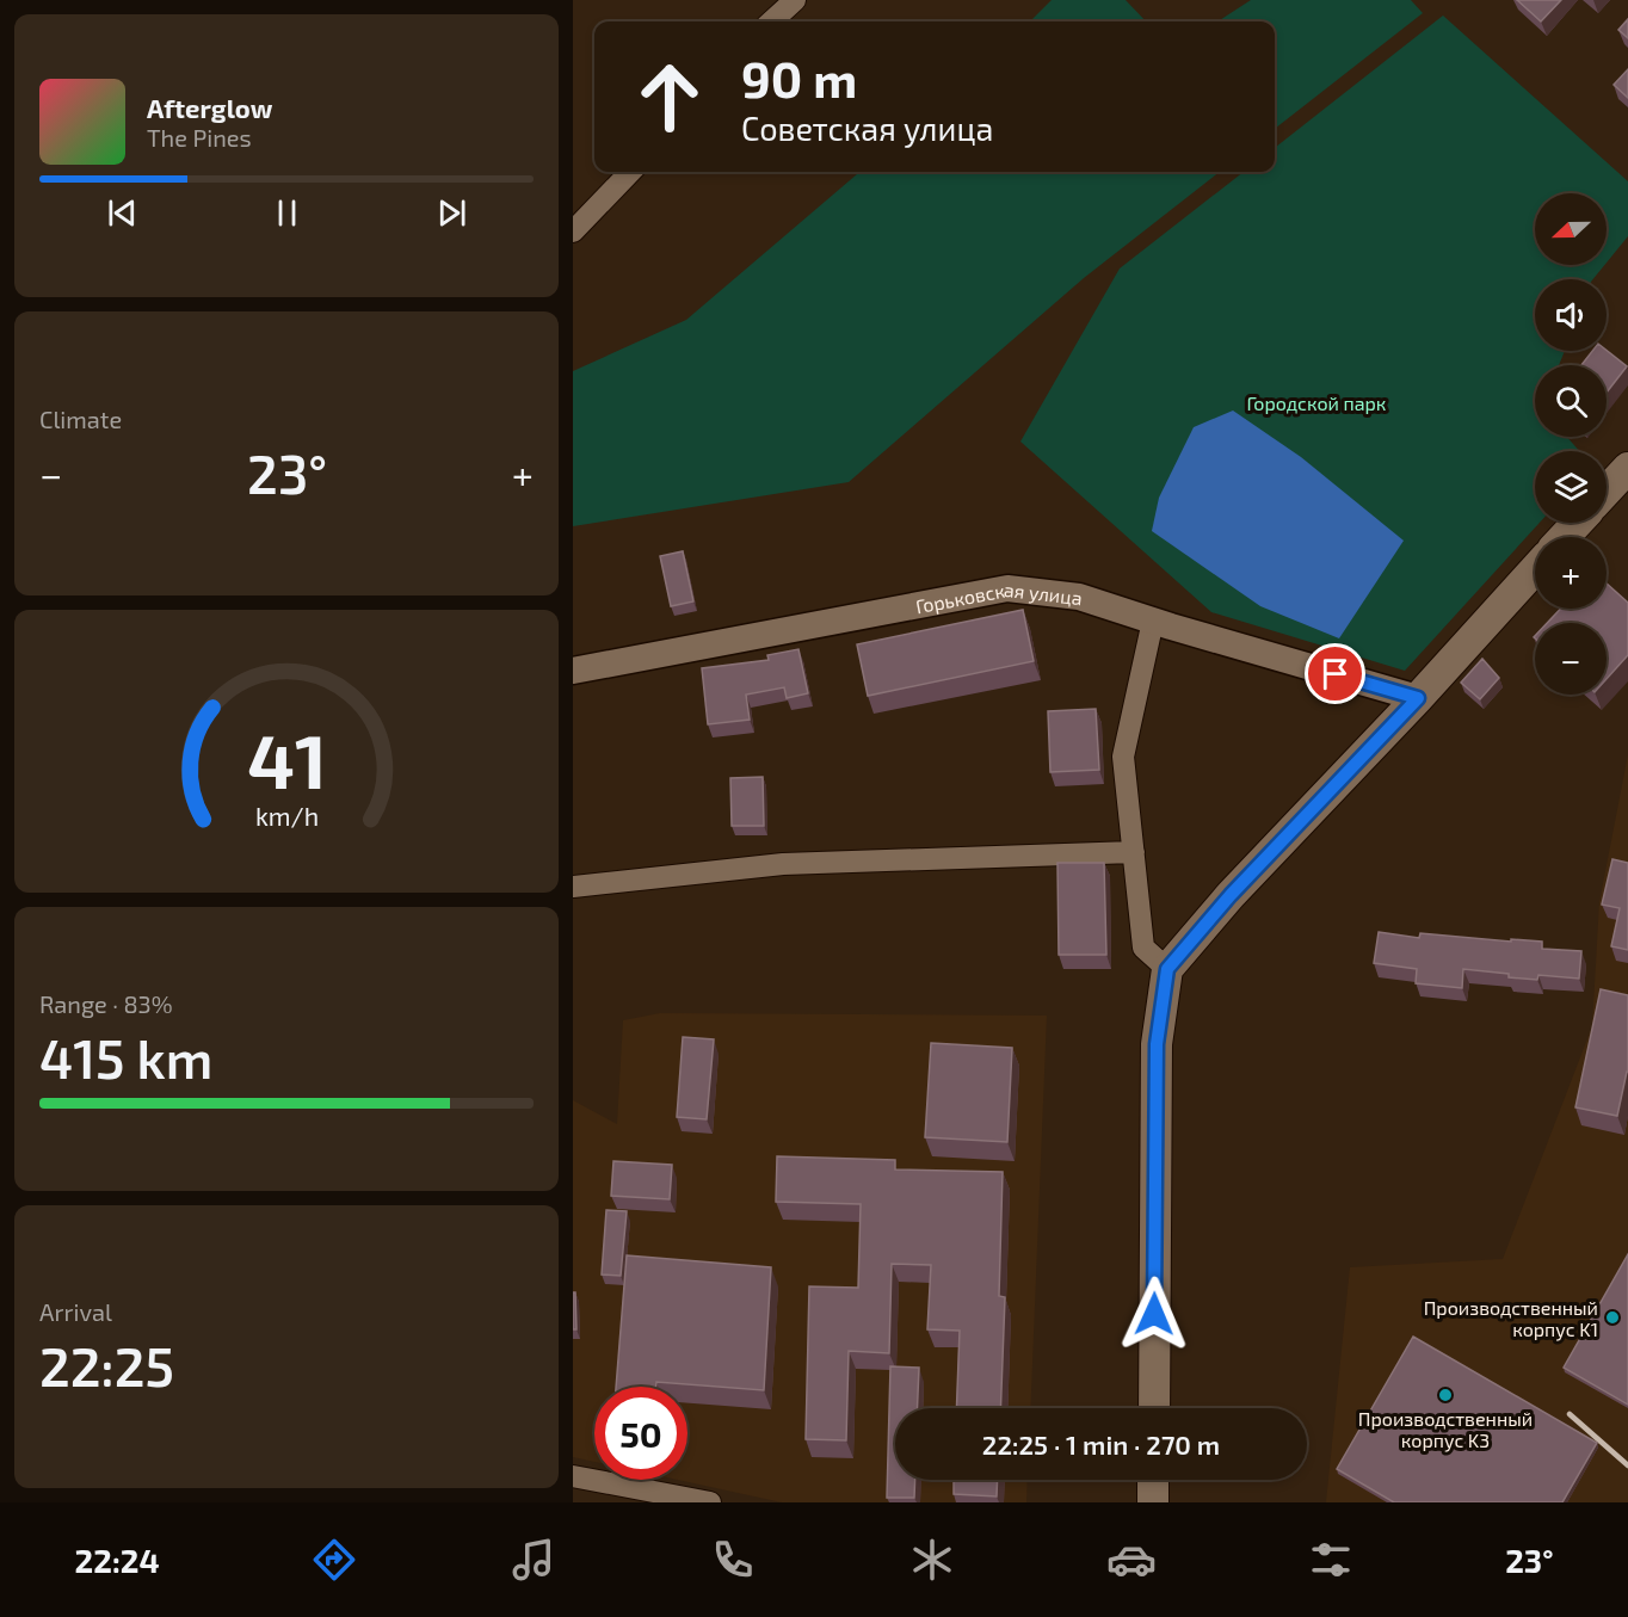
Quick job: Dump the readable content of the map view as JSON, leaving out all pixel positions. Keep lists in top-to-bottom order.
{
  "streets": {
    "street": ["Горьковская улица"]
  },
  "parks": ["Городской парк"],
  "places": ["Производственный корпус K1", "Производственный корпус K3"],
  "north": "left",
  "page": {
    "turn": ["90 m", "Советская улица"],
    "song": ["Afterglow", "The Pines"],
    "map_buttons": ["+", "−"],
    "tile": [
      "Climate",
      ["Range · 83%", "415 km"],
      ["Arrival", "22:25"]
    ],
    "heat": ["−", "23°", "+"],
    "limit": "50",
    "trip": "22:25 · 1 min · 270 m",
    "tabs": ["22:24", "23°"],
    "gauge": ["41", "km/h"]
  }
}
